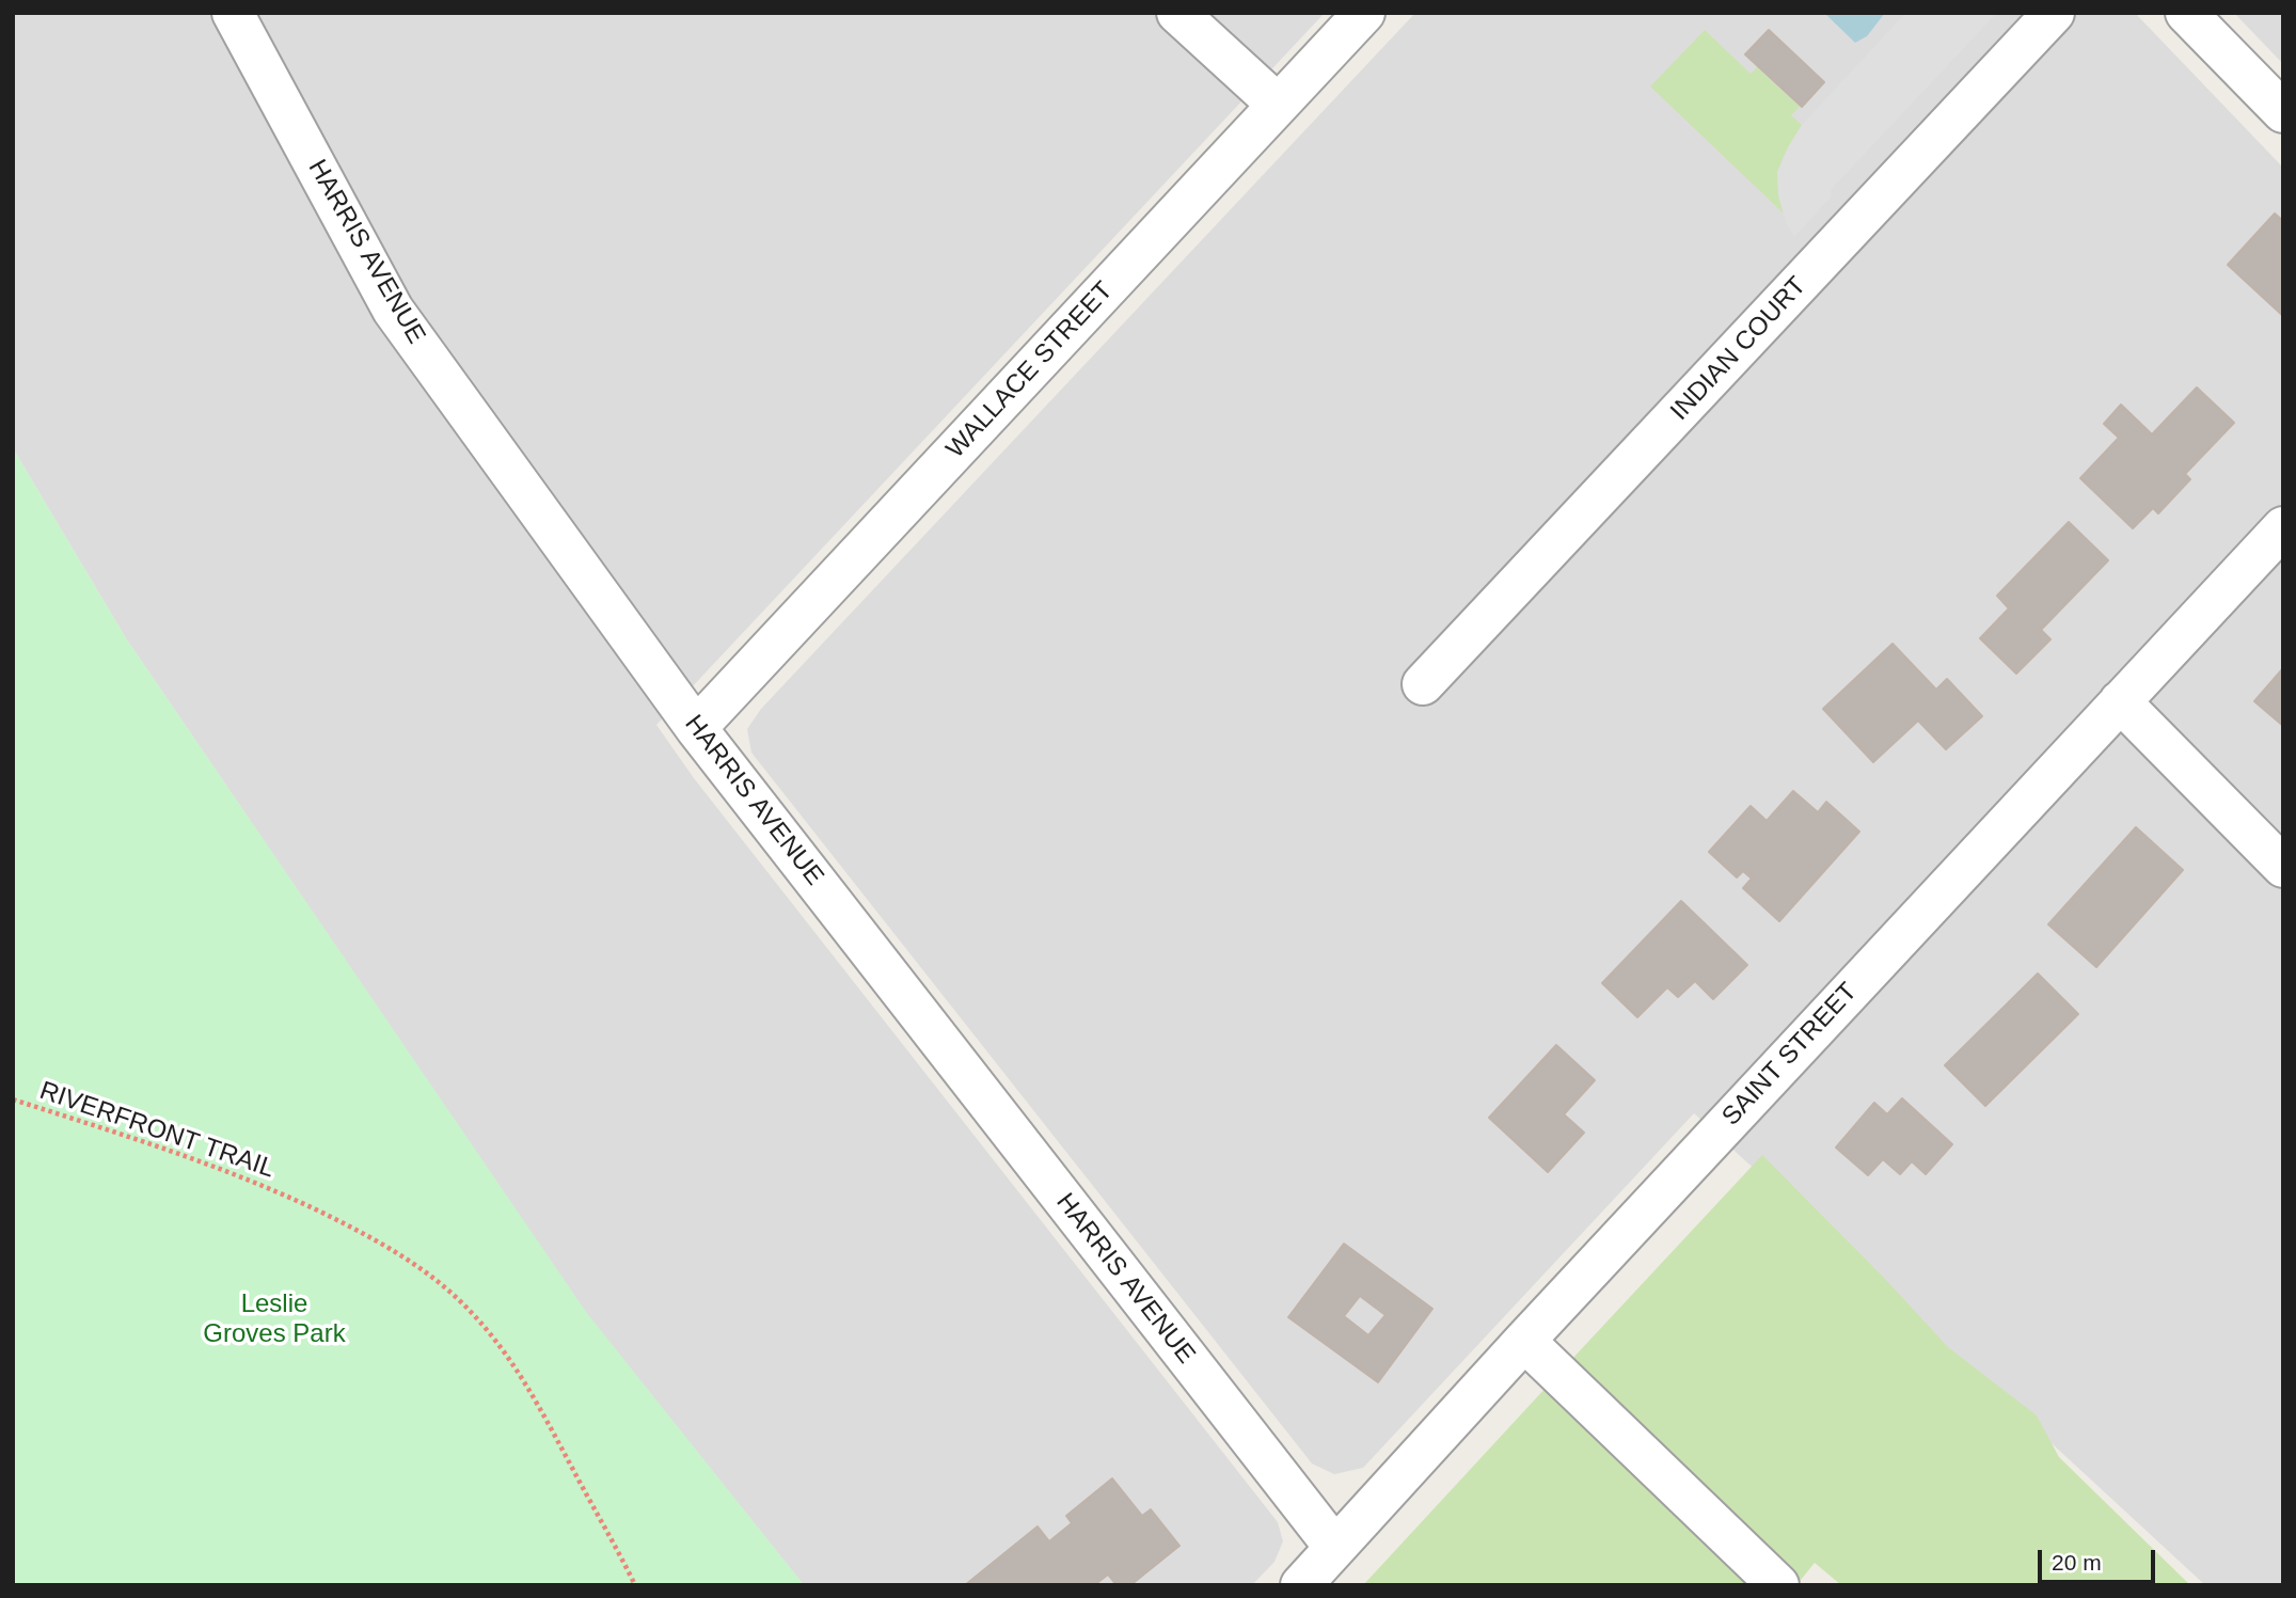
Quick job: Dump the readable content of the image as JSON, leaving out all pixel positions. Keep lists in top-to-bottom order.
{
  "streets": {
    "street": [
      "HARRIS AVENUE",
      "INDIAN COURT",
      "WALLACE STREET",
      "SAINT STREET"
    ],
    "path": ["RIVERFRONT TRAIL"]
  },
  "crossings": [
    ["HARRIS AVENUE", "WALLACE STREET"],
    ["HARRIS AVENUE", "SAINT STREET"]
  ],
  "parks": ["Leslie Groves Park"],
  "scale_bar": "20 m"
}
